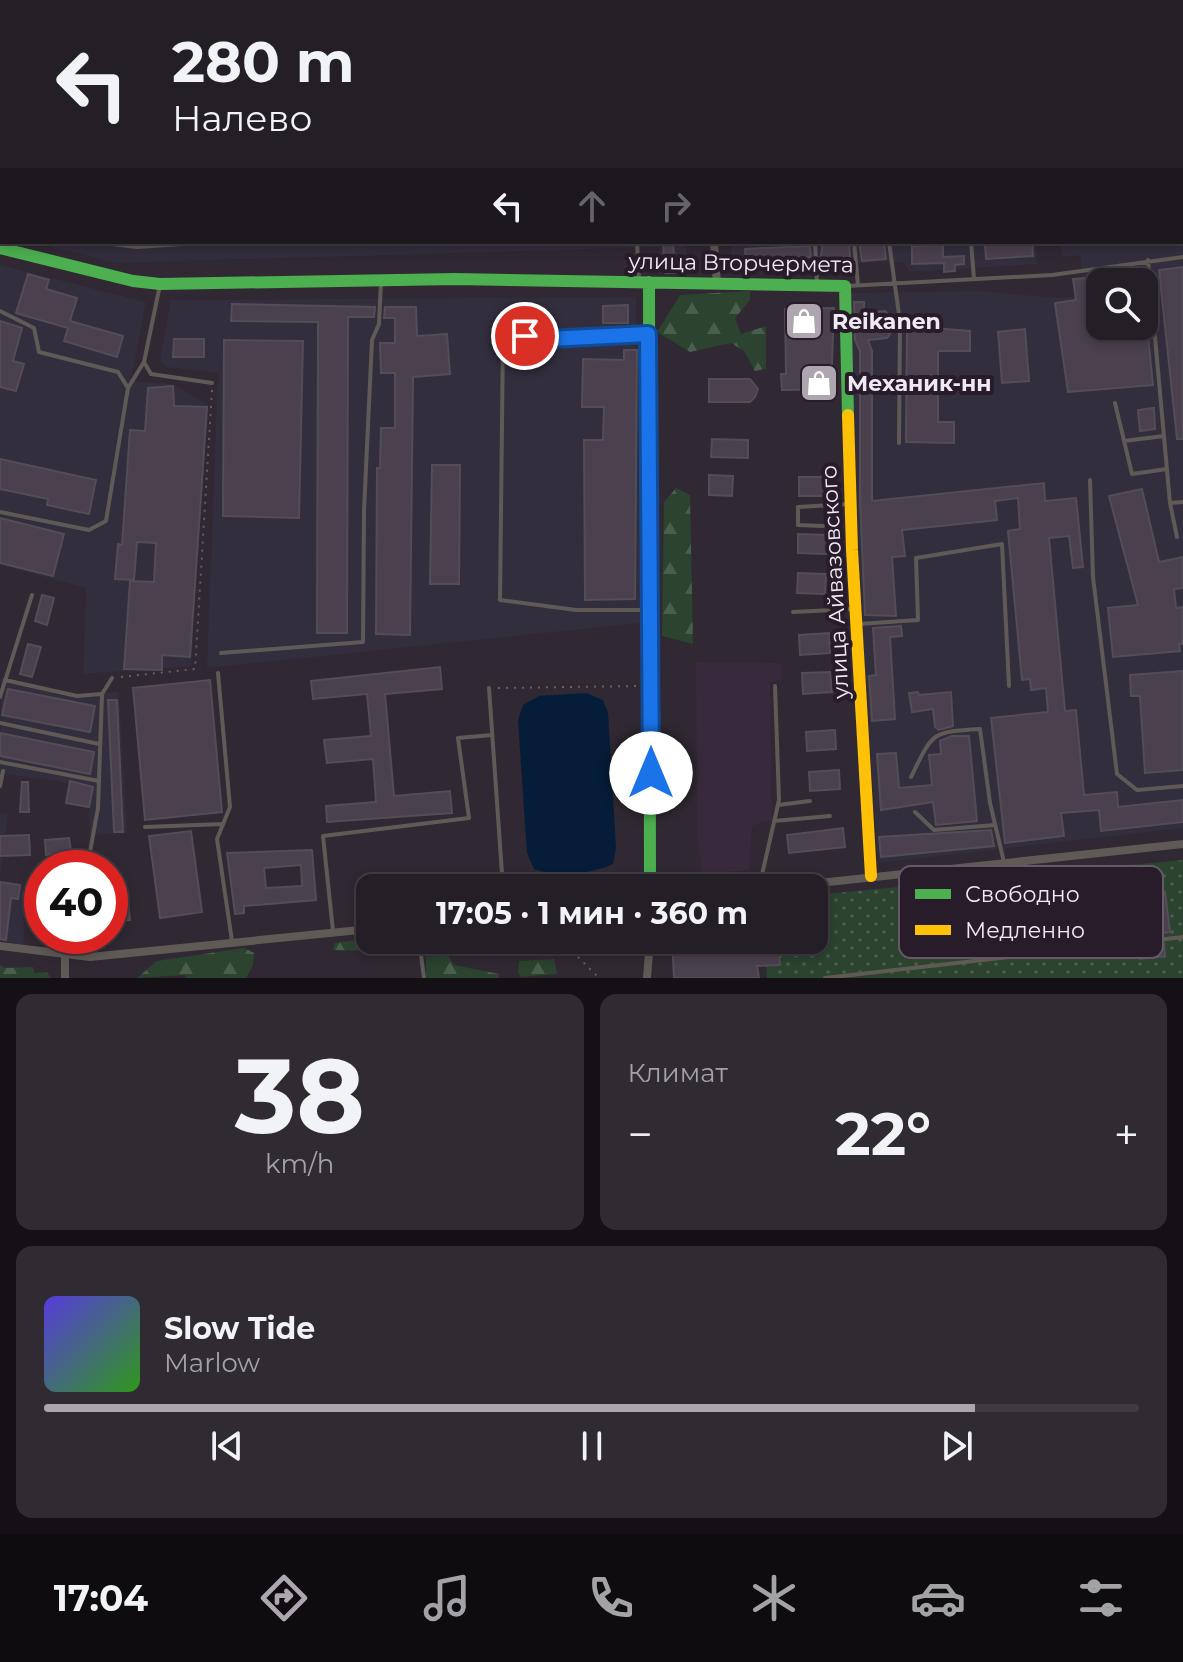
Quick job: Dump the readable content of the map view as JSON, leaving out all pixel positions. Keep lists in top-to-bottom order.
{
  "streets": {
    "street": ["улица Вторчермета", "улица Айвазовского"]
  },
  "crossings": [
    ["улица Вторчермета", "улица Айвазовского"]
  ],
  "places": {
    "shop": ["Reikanen", "Механик-нн"]
  },
  "legend": ["Свободно", "Медленно"],
  "page": {
    "turn": ["280 m", "Налево"],
    "limit": "40",
    "trip": "17:05 · 1 мин · 360 m",
    "tile": [
      ["38", "km/h"],
      "Климат"
    ],
    "heat": ["−", "22°", "+"],
    "song": ["Slow Tide", "Marlow"],
    "tabs": "17:04"
  }
}
